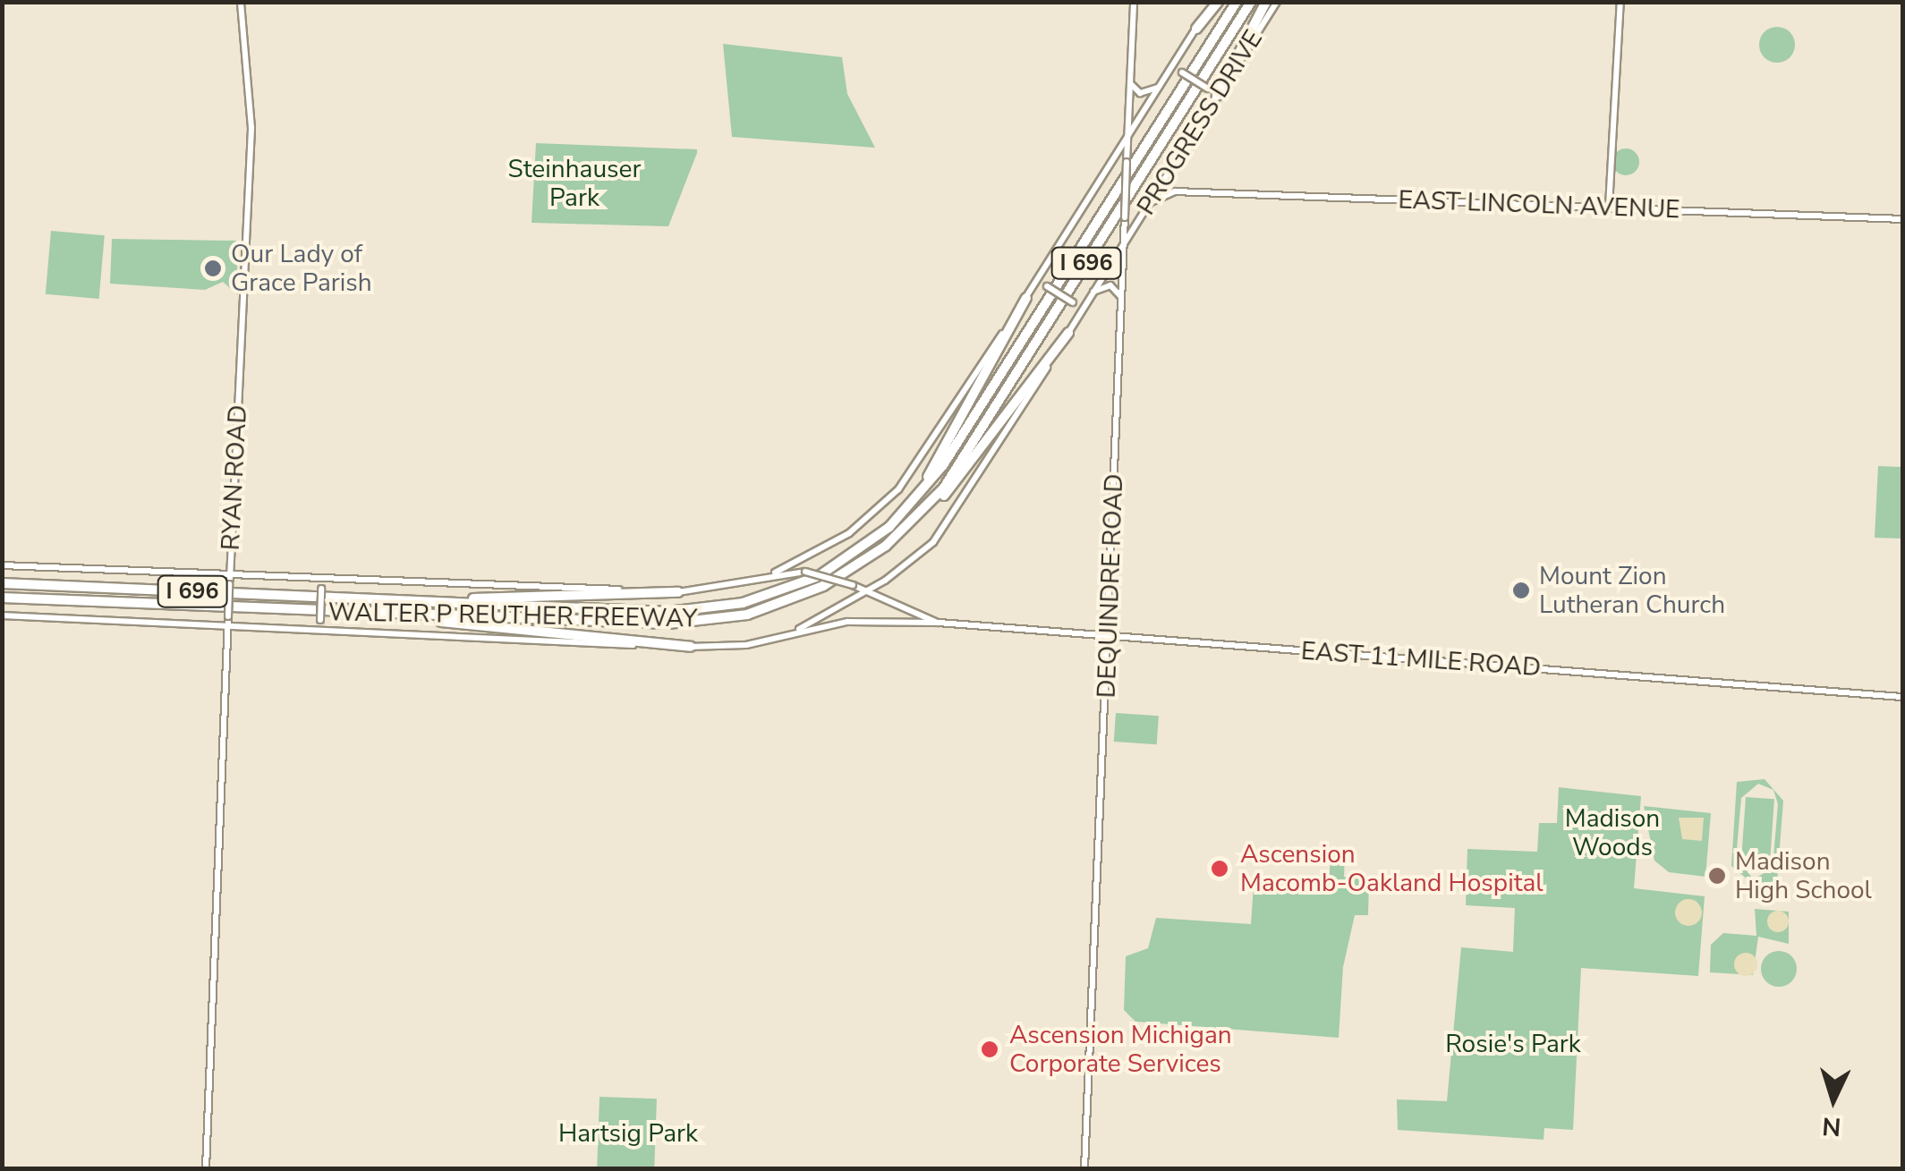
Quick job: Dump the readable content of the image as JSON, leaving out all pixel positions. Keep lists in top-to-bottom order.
{
  "streets": {
    "highway": ["I 696", "WALTER P REUTHER FREEWAY"],
    "main road": [
      "PROGRESS DRIVE",
      "EAST LINCOLN AVENUE",
      "RYAN ROAD",
      "DEQUINDRE ROAD",
      "EAST 11 MILE ROAD"
    ]
  },
  "crossings": [
    ["PROGRESS DRIVE", "EAST LINCOLN AVENUE"],
    ["PROGRESS DRIVE", "DEQUINDRE ROAD"],
    ["PROGRESS DRIVE", "EAST 11 MILE ROAD"],
    ["RYAN ROAD", "EAST 11 MILE ROAD"],
    ["DEQUINDRE ROAD", "EAST 11 MILE ROAD"]
  ],
  "parks": [
    "Steinhauser Park",
    "Madison Woods",
    "Rosie's Park",
    "Hartsig Park"
  ],
  "places": [
    "Our Lady of Grace Parish",
    "Mount Zion Lutheran Church",
    "Ascension Macomb-Oakland Hospital",
    "Madison High School",
    "Ascension Michigan Corporate Services"
  ],
  "north": "bottom"
}
